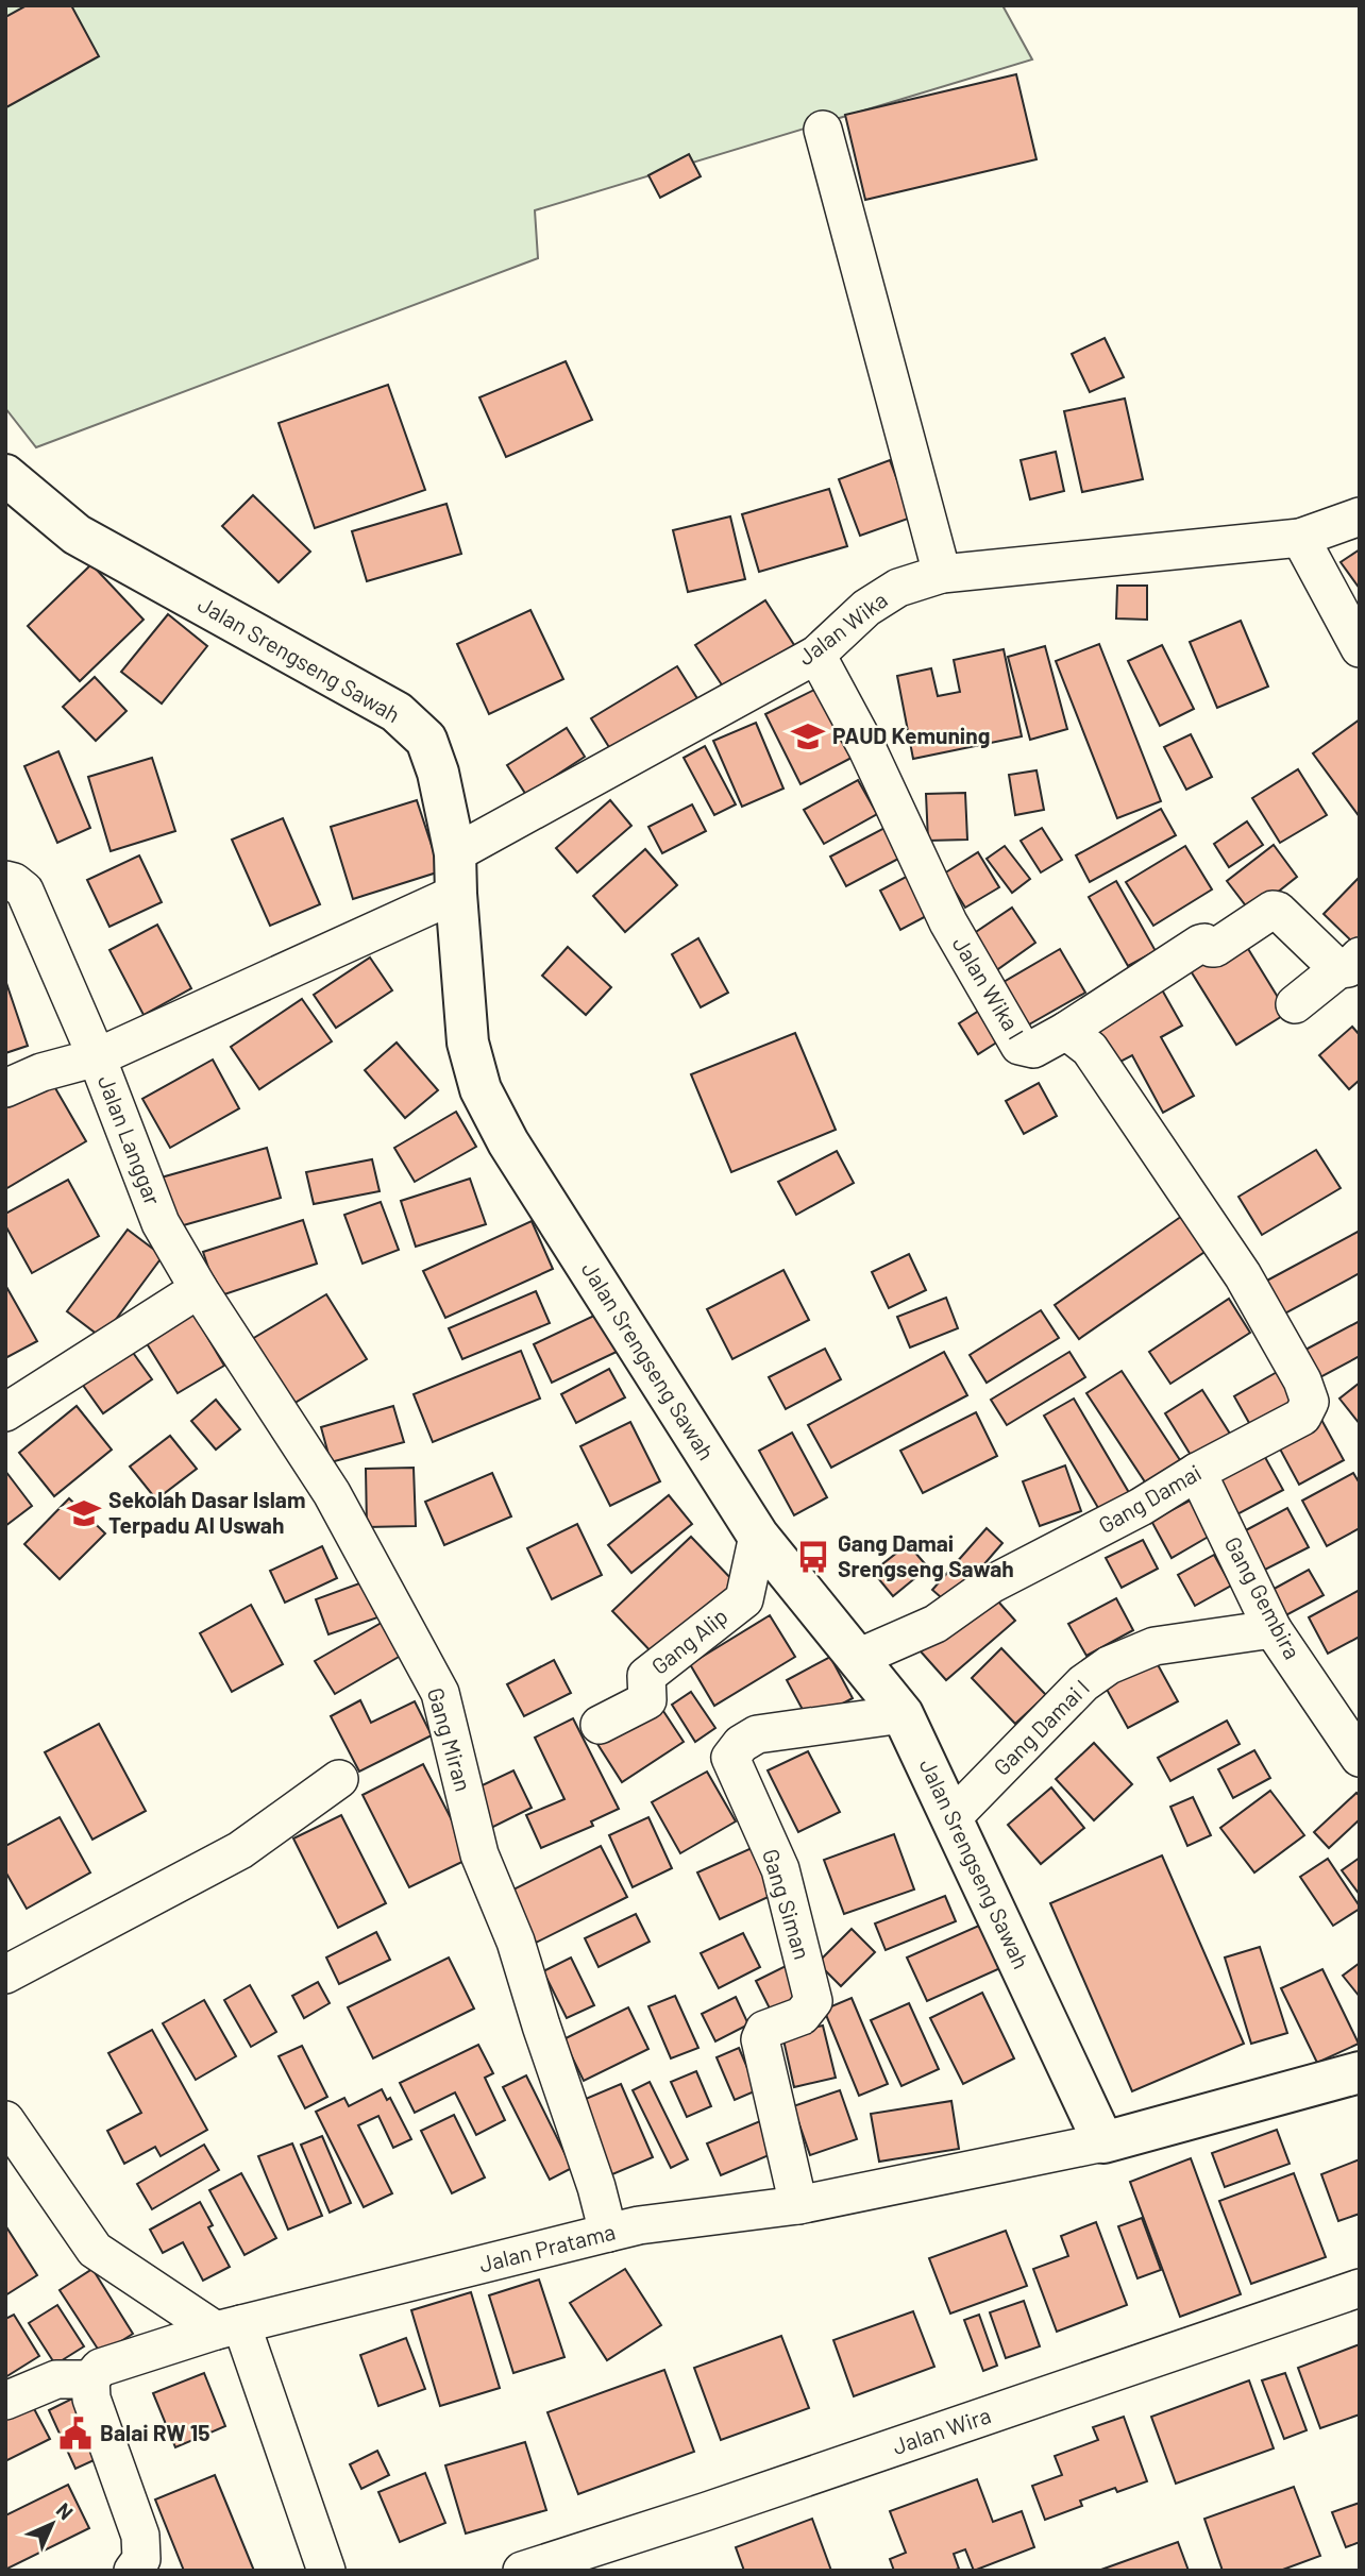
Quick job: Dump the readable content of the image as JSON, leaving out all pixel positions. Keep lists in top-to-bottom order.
{
  "streets": {
    "street": [
      "Jalan Wika",
      "Jalan Srengseng Sawah",
      "Jalan Wika I",
      "Jalan Langgar",
      "Gang Damai",
      "Gang Gembira",
      "Gang Alip",
      "Gang Damai I",
      "Gang Miran",
      "Gang Siman",
      "Jalan Pratama",
      "Jalan Wira"
    ]
  },
  "crossings": [
    ["Jalan Wika", "Jalan Srengseng Sawah"],
    ["Jalan Wika", "Jalan Wika I"],
    ["Jalan Srengseng Sawah", "Jalan Langgar"],
    ["Jalan Srengseng Sawah", "Gang Damai"],
    ["Jalan Srengseng Sawah", "Gang Alip"],
    ["Jalan Srengseng Sawah", "Gang Damai I"],
    ["Jalan Srengseng Sawah", "Gang Siman"],
    ["Jalan Srengseng Sawah", "Jalan Pratama"],
    ["Jalan Wika I", "Gang Damai"],
    ["Jalan Langgar", "Gang Miran"],
    ["Gang Damai", "Gang Gembira"],
    ["Gang Gembira", "Gang Damai I"],
    ["Gang Miran", "Jalan Pratama"],
    ["Gang Siman", "Jalan Pratama"]
  ],
  "places": {
    "school or university": ["PAUD Kemuning", "Sekolah Dasar Islam Terpadu Al Uswah"],
    "bus stop": ["Gang Damai Srengseng Sawah"],
    "public building": ["Balai RW 15"]
  },
  "north": "top right"
}
